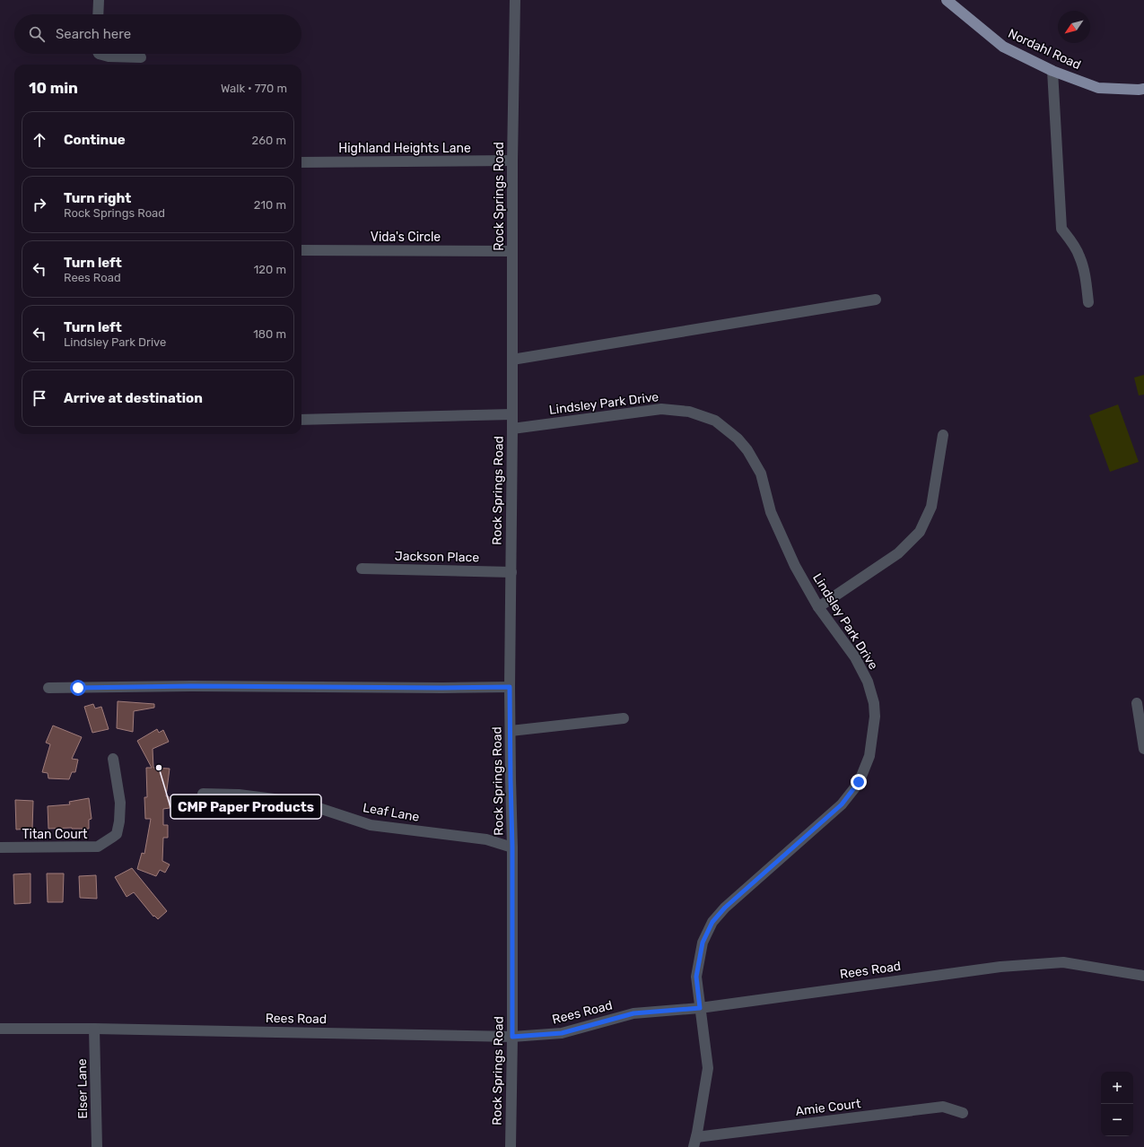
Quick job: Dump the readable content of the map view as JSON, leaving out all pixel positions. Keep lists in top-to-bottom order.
{
  "streets": {
    "main road": ["Nordahl Road"],
    "street": [
      "Highland Heights Lane",
      "Rock Springs Road",
      "Vida's Circle",
      "Lindsley Park Drive",
      "Jackson Place",
      "Leaf Lane",
      "Titan Court",
      "Rees Road",
      "Elser Lane",
      "Amie Court"
    ]
  },
  "crossings": [
    ["Highland Heights Lane", "Rock Springs Road"],
    ["Rock Springs Road", "Vida's Circle"],
    ["Rock Springs Road", "Lindsley Park Drive"],
    ["Rock Springs Road", "Jackson Place"],
    ["Rock Springs Road", "Leaf Lane"],
    ["Rock Springs Road", "Rees Road"],
    ["Lindsley Park Drive", "Rees Road"],
    ["Lindsley Park Drive", "Amie Court"],
    ["Rees Road", "Elser Lane"]
  ],
  "places": ["CMP Paper Products"],
  "north": "bottom left",
  "page": {
    "search": "Search here",
    "heading": ["10 min", "Walk · 770 m"],
    "list": [
      ["Continue", "260 m"],
      ["Turn right", "Rock Springs Road", "210 m"],
      ["Turn left", "Rees Road", "120 m"],
      ["Turn left", "Lindsley Park Drive", "180 m"],
      "Arrive at destination"
    ],
    "map_buttons": ["+", "−"]
  }
}
